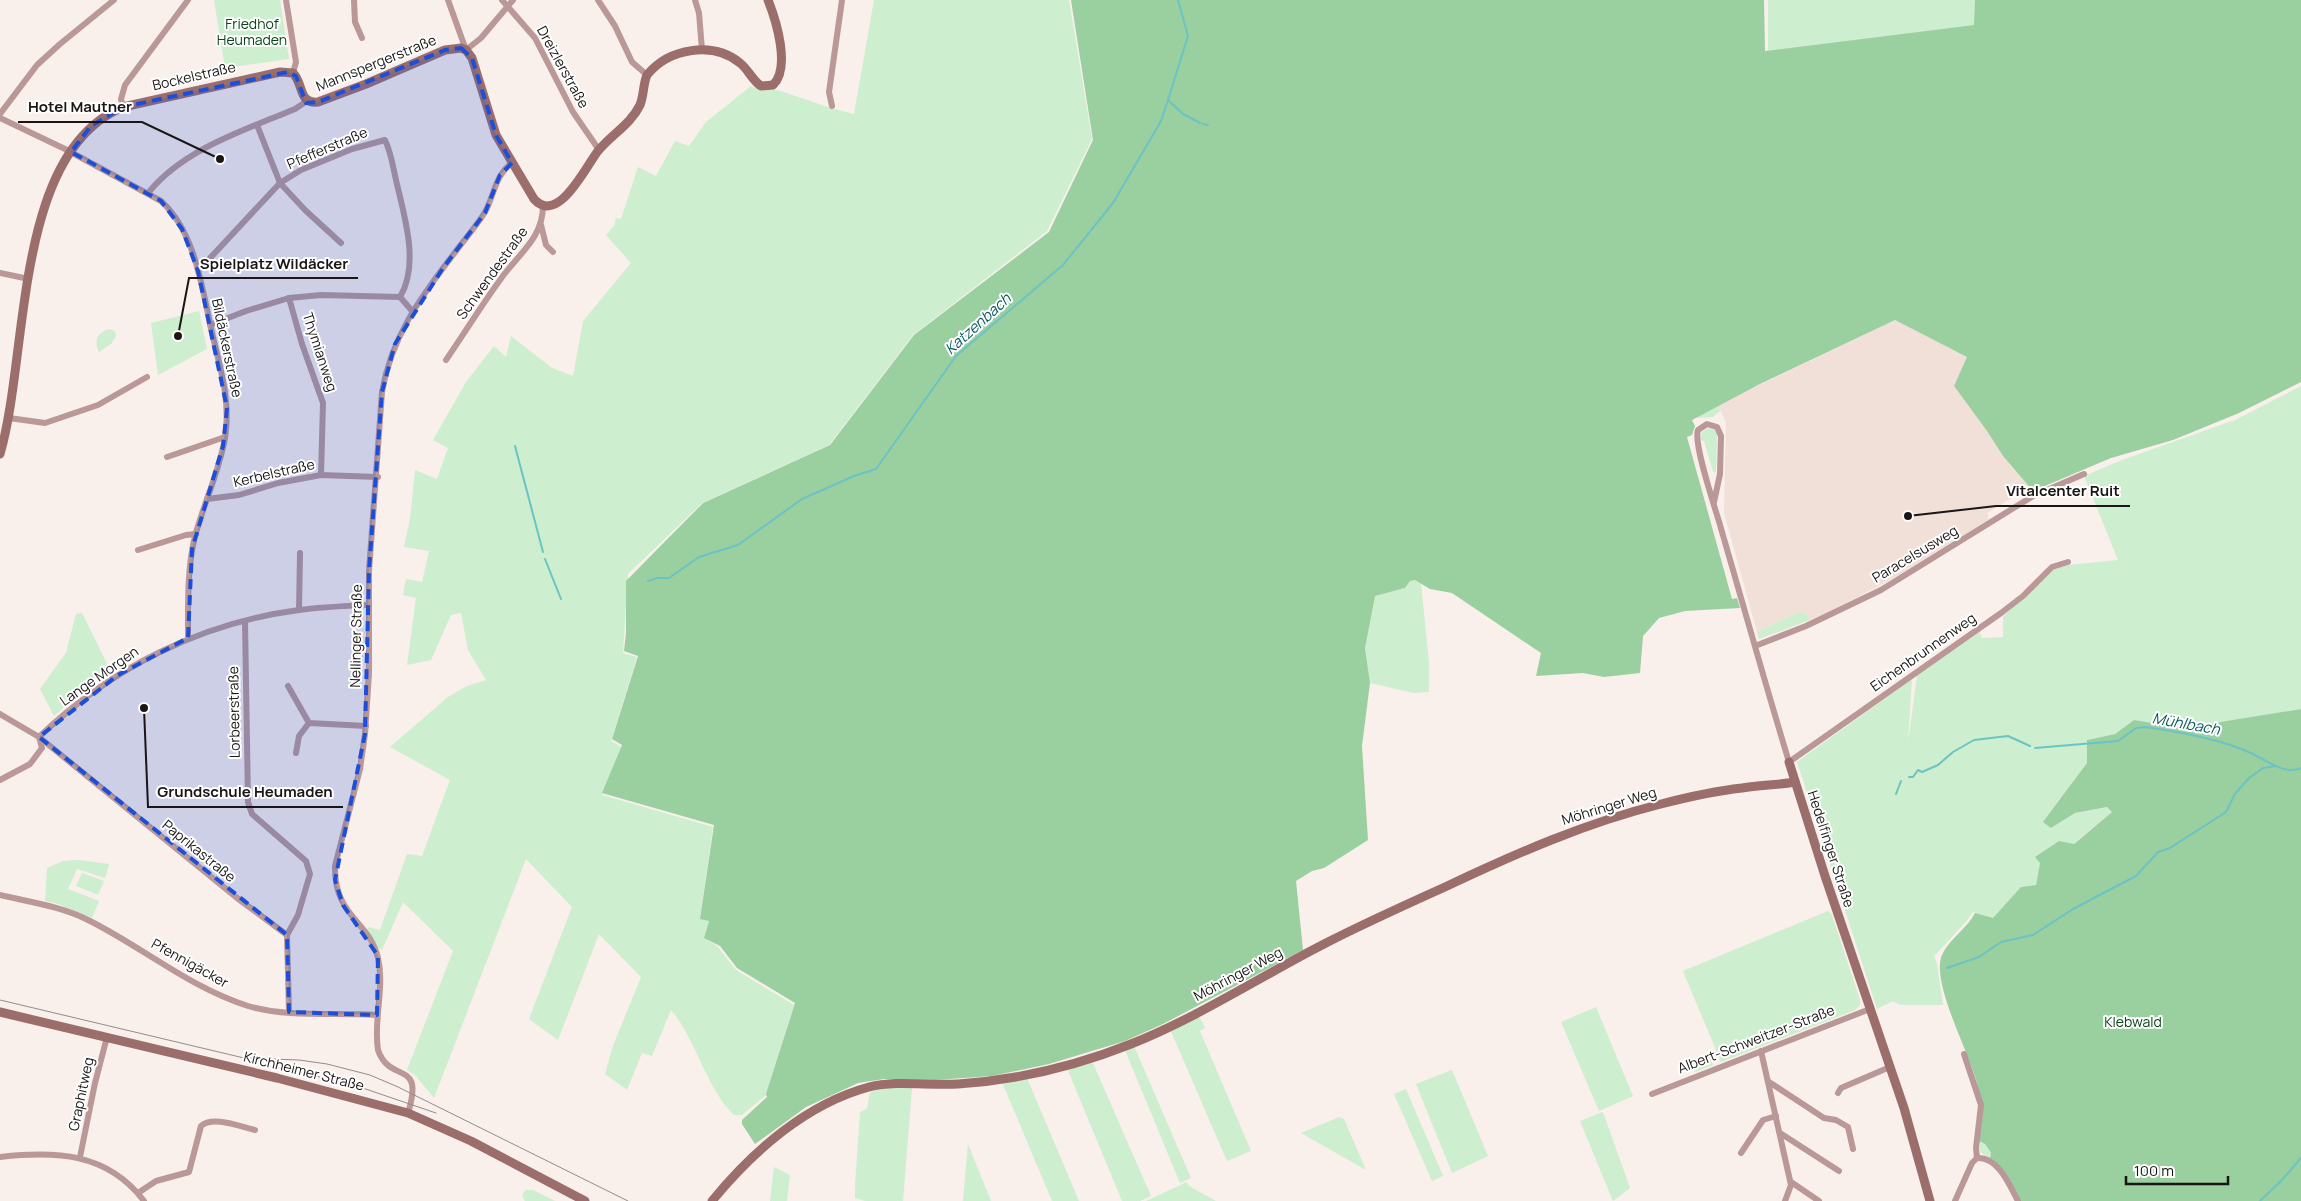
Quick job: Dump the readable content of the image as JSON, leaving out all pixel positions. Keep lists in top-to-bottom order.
{
  "streets": {
    "street": [
      "Mannspergerstraße",
      "Dreizlerstraße",
      "Bockelstraße",
      "Pfefferstraße",
      "Schwendestraße",
      "Bildäckerstraße",
      "Thymianweg",
      "Kerbelstraße",
      "Paracelsusweg",
      "Nellinger Straße",
      "Eichenbrunnenweg",
      "Lange Morgen",
      "Lorbeerstraße",
      "Möhringer Weg",
      "Hedelfinger Straße",
      "Paprikastraße",
      "Pfennigäcker",
      "Albert-Schweitzer-Straße",
      "Kirchheimer Straße",
      "Graphitweg"
    ]
  },
  "crossings": [
    ["Bockelstraße", "Bildäckerstraße"],
    ["Pfefferstraße", "Bildäckerstraße"],
    ["Bildäckerstraße", "Kerbelstraße"],
    ["Bildäckerstraße", "Lange Morgen"],
    ["Thymianweg", "Kerbelstraße"],
    ["Kerbelstraße", "Nellinger Straße"],
    ["Paracelsusweg", "Hedelfinger Straße"],
    ["Nellinger Straße", "Lange Morgen"],
    ["Nellinger Straße", "Pfennigäcker"],
    ["Nellinger Straße", "Kirchheimer Straße"],
    ["Eichenbrunnenweg", "Hedelfinger Straße"],
    ["Lange Morgen", "Lorbeerstraße"],
    ["Lange Morgen", "Paprikastraße"],
    ["Lorbeerstraße", "Paprikastraße"],
    ["Lorbeerstraße", "Pfennigäcker"],
    ["Möhringer Weg", "Hedelfinger Straße"],
    ["Hedelfinger Straße", "Albert-Schweitzer-Straße"],
    ["Kirchheimer Straße", "Graphitweg"]
  ],
  "water": ["Katzenbach", "Mühlbach"],
  "parks": ["Friedhof Heumaden", "Klebwald"],
  "places": [
    "Hotel Mautner",
    "Spielplatz Wildäcker",
    "Vitalcenter Ruit",
    "Grundschule Heumaden"
  ],
  "scale_bar": "100 m"
}
